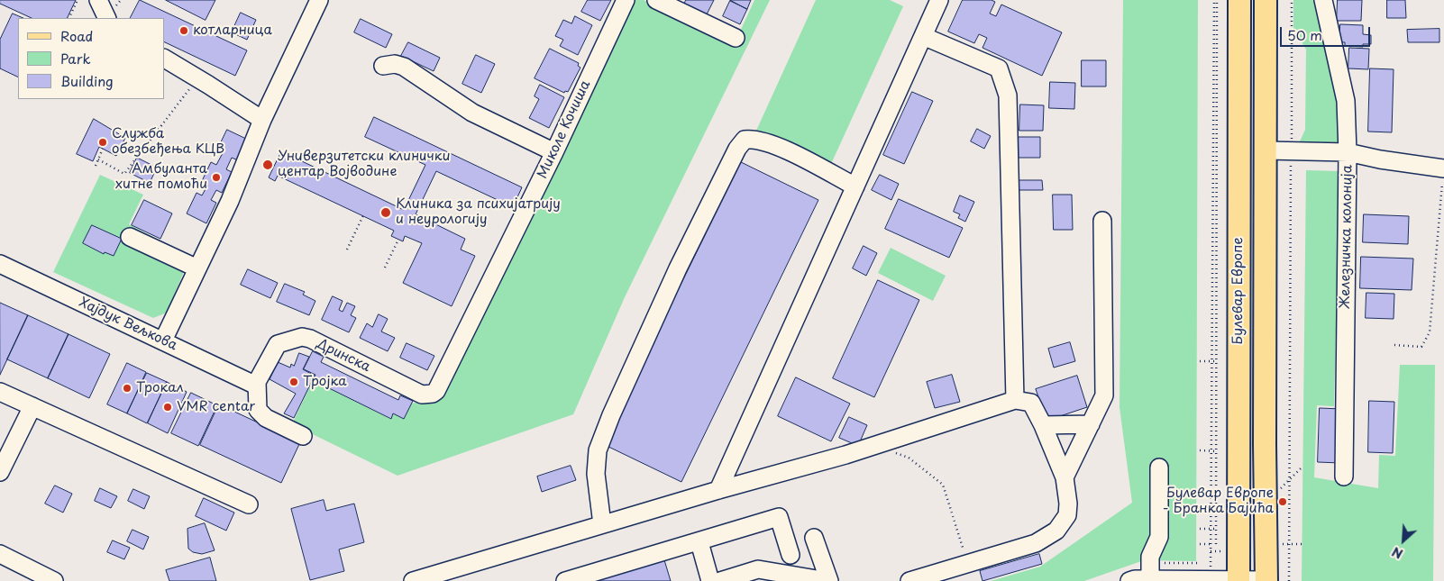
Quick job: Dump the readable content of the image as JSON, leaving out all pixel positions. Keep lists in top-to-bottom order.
{
  "streets": {
    "main road": ["Булевар Европе"],
    "street": [
      "Миколе Кочиша",
      "Железничка колонија",
      "Хајдук Вељкова",
      "Дринска"
    ]
  },
  "crossings": [
    ["Миколе Кочиша", "Дринска"],
    ["Хајдук Вељкова", "Дринска"]
  ],
  "places": [
    "котларница",
    "Служба обезбеђења КЦВ",
    "Универзитетски клинички центар Војводине",
    "Амбуланта хитне помоћи",
    "Клиника за психијатрију и неурологију",
    "Тројка",
    "Трокал",
    "VMR centar",
    "Булевар Европе - Бранка Бајића"
  ],
  "legend": ["Road", "Park", "Building"],
  "scale_bar": "50 m",
  "north": "bottom left"
}
